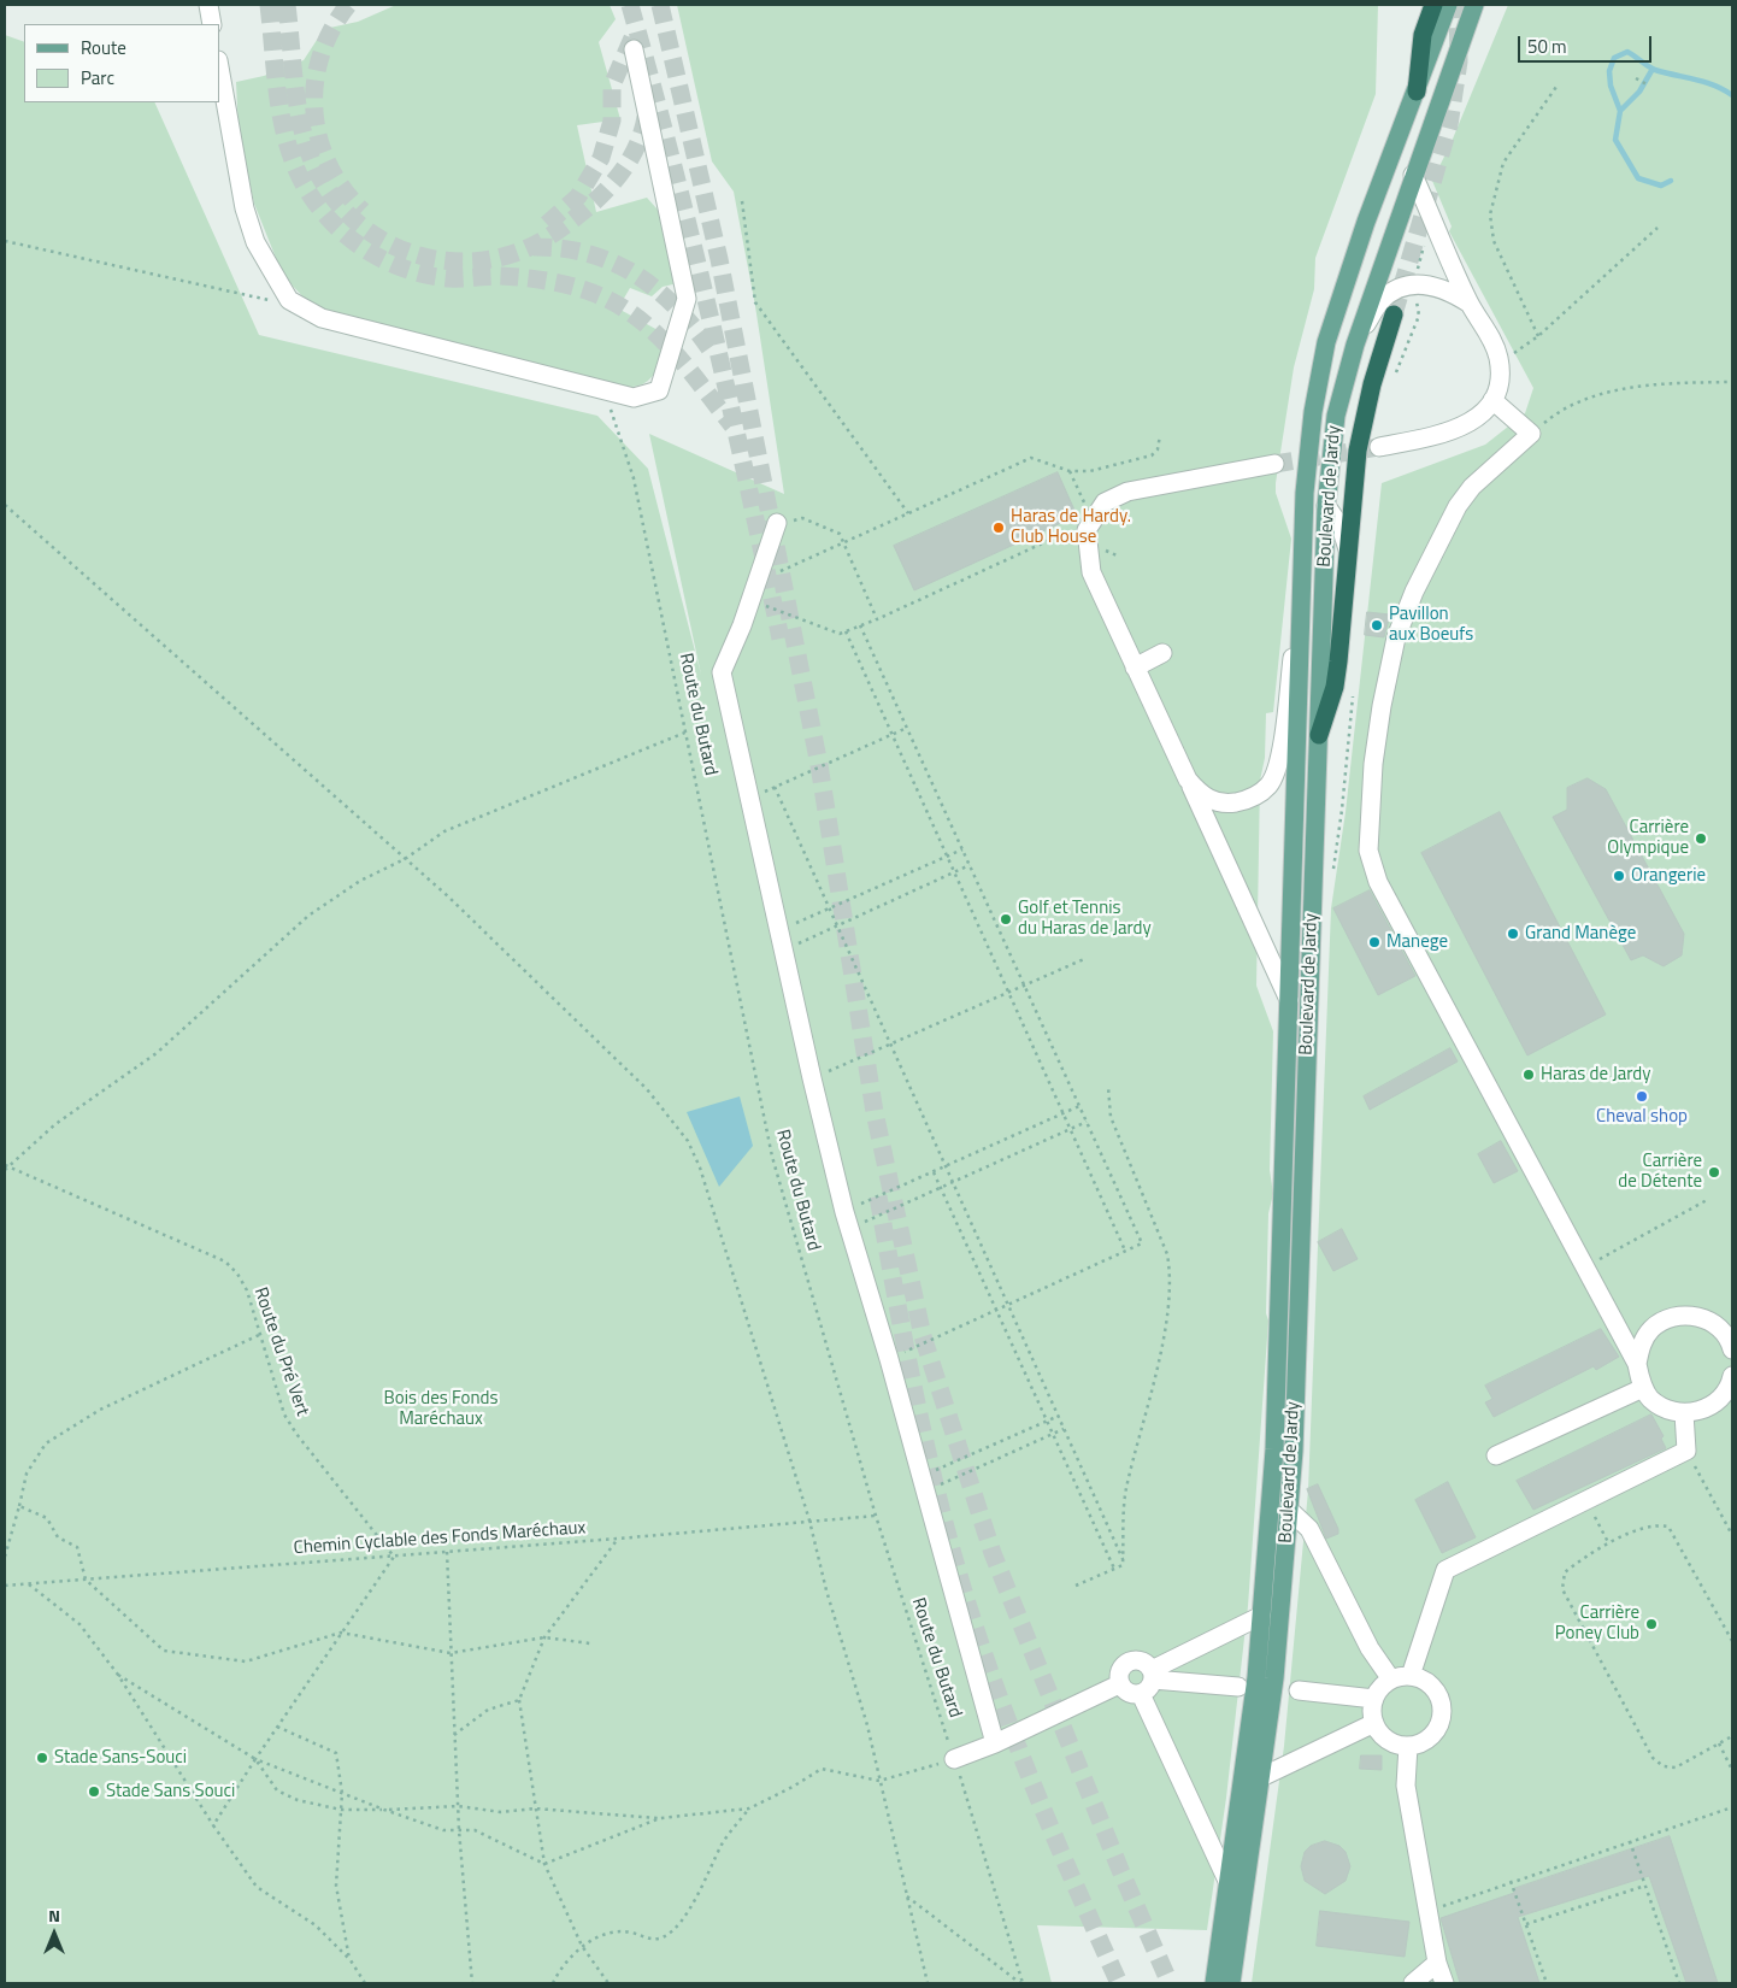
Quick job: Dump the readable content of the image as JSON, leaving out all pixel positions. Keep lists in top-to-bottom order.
{
  "streets": {
    "main road": ["Boulevard de Jardy"],
    "path": ["Route du Butard", "Route du Pré Vert", "Chemin Cyclable des Fonds Maréchaux"]
  },
  "crossings": [
    ["Route du Butard", "Chemin Cyclable des Fonds Maréchaux"],
    ["Route du Pré Vert", "Chemin Cyclable des Fonds Maréchaux"]
  ],
  "parks": ["Bois des Fonds Maréchaux"],
  "places": [
    "Haras de Hardy. Club House",
    "Pavillon aux Boeufs",
    "Carrière Olympique",
    "Orangerie",
    "Golf et Tennis du Haras de Jardy",
    "Grand Manège",
    "Manege",
    "Haras de Jardy",
    "Cheval shop",
    "Carrière de Détente",
    "Carrière Poney Club",
    "Stade Sans-Souci",
    "Stade Sans Souci"
  ],
  "legend": ["Route", "Parc"],
  "scale_bar": "50 m",
  "north": "top"
}
